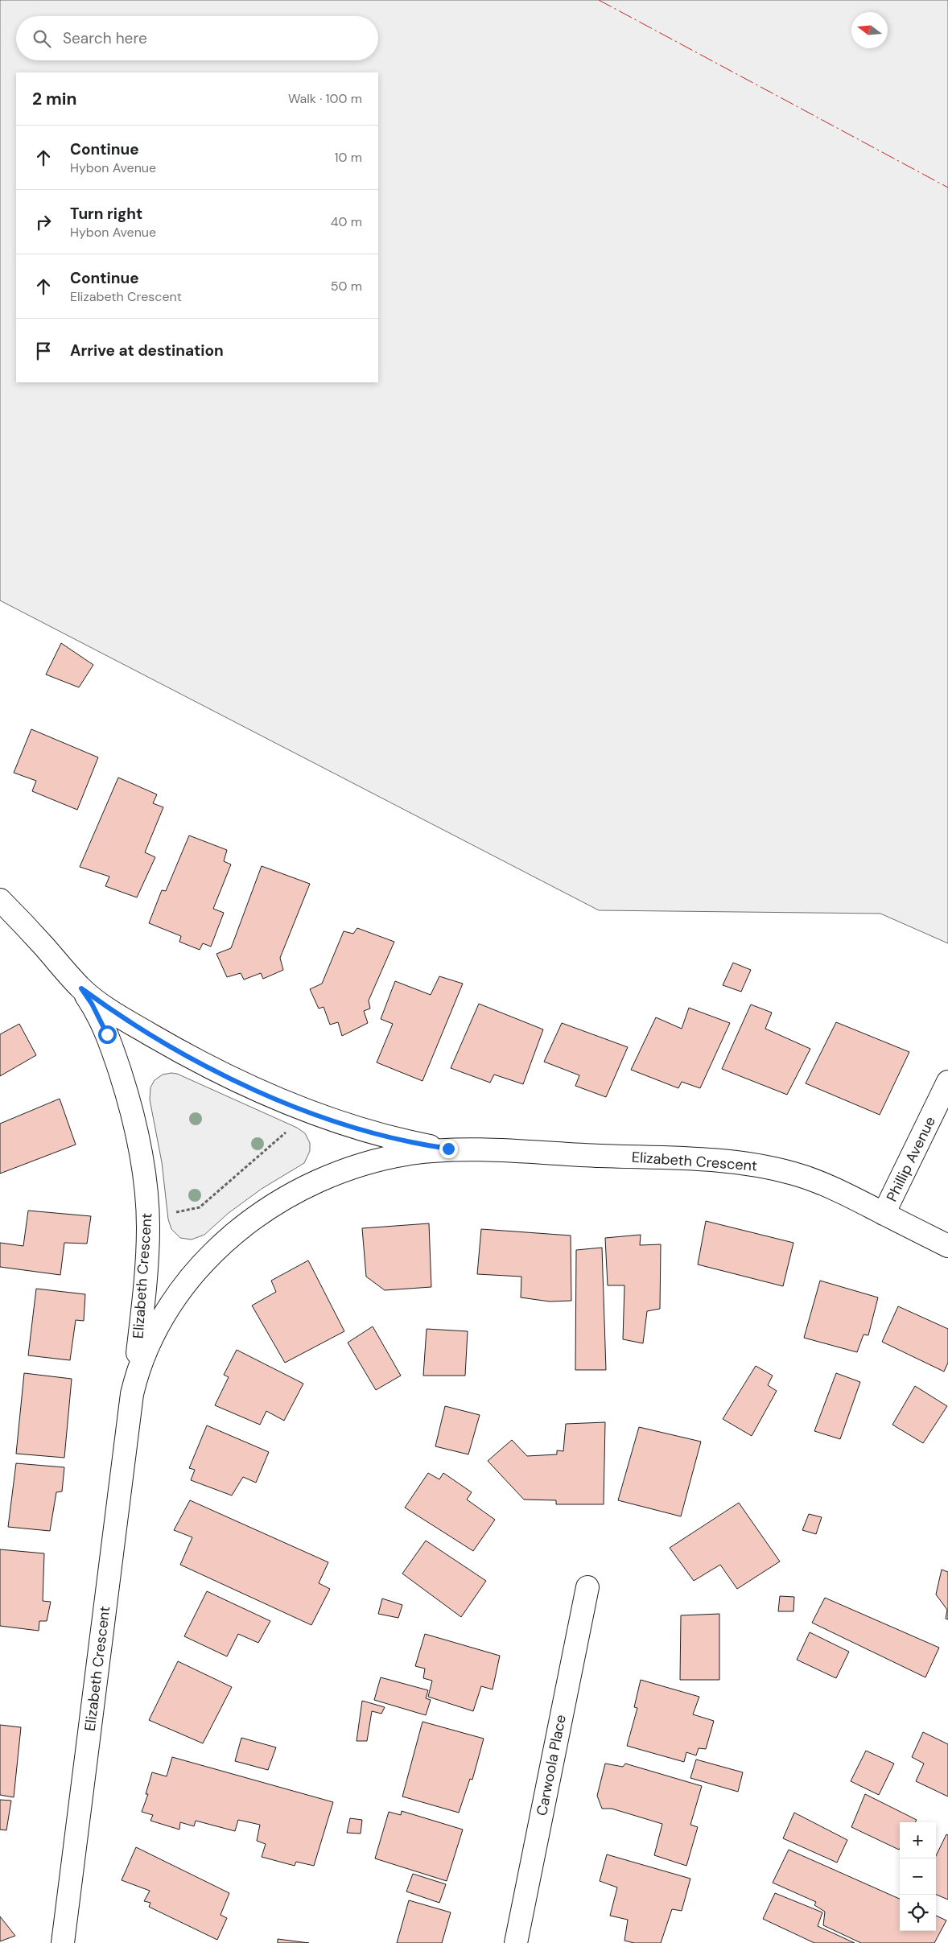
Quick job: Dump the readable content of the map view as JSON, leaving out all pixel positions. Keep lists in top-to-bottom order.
{
  "streets": {
    "street": ["Phillip Avenue", "Elizabeth Crescent", "Carwoola Place"]
  },
  "crossings": [
    ["Phillip Avenue", "Elizabeth Crescent"]
  ],
  "north": "left",
  "page": {
    "search": "Search here",
    "heading": ["2 min", "Walk · 100 m"],
    "list": [
      ["Continue", "Hybon Avenue", "10 m"],
      ["Turn right", "Hybon Avenue", "40 m"],
      ["Continue", "Elizabeth Crescent", "50 m"],
      "Arrive at destination"
    ],
    "map_buttons": ["+", "−"]
  }
}
